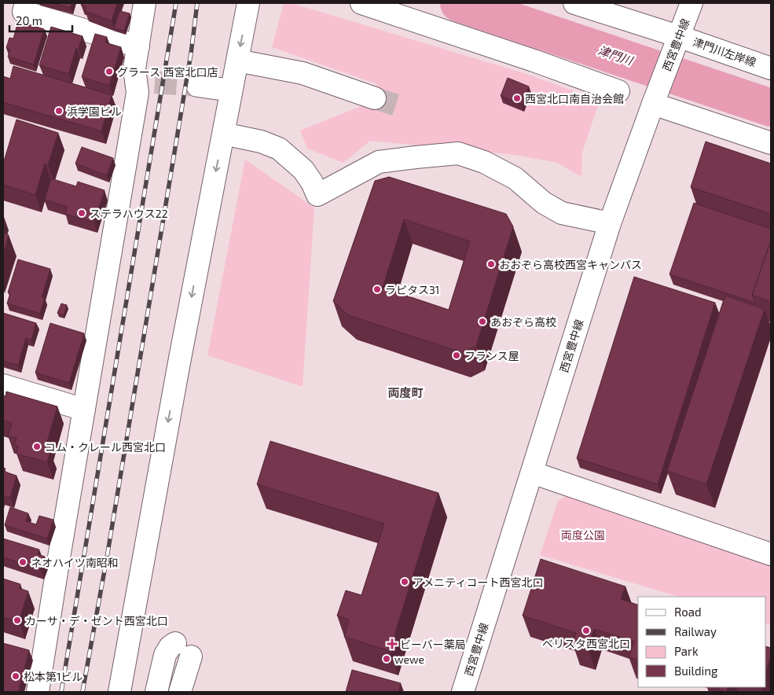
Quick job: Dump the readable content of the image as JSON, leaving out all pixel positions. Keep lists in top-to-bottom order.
{
  "streets": {
    "street": ["西宮豊中線", "津門川左岸線"]
  },
  "crossings": [
    ["西宮豊中線", "津門川左岸線"]
  ],
  "districts": ["両度町"],
  "water": ["津門川"],
  "parks": ["両度公園"],
  "places": {
    "other": [
      "グラース 西宮北口店",
      "西宮北口南自治会館",
      "浜学園ビル",
      "ステラハウス22",
      "おおぞら高校西宮キャンパス",
      "ラピタス31",
      "あおぞら高校",
      "フランス屋",
      "コム・クレール西宮北口",
      "ネオハイツ南昭和",
      "アメニティコート西宮北口",
      "カーサ・デ・ゼント西宮北口",
      "ベリスタ西宮北口",
      "wewe",
      "松本第1ビル"
    ],
    "health": ["ビーバー薬局"]
  },
  "legend": [
    "Road",
    "Railway",
    "Park",
    "Building"
  ],
  "scale_bar": "20 m"
}
